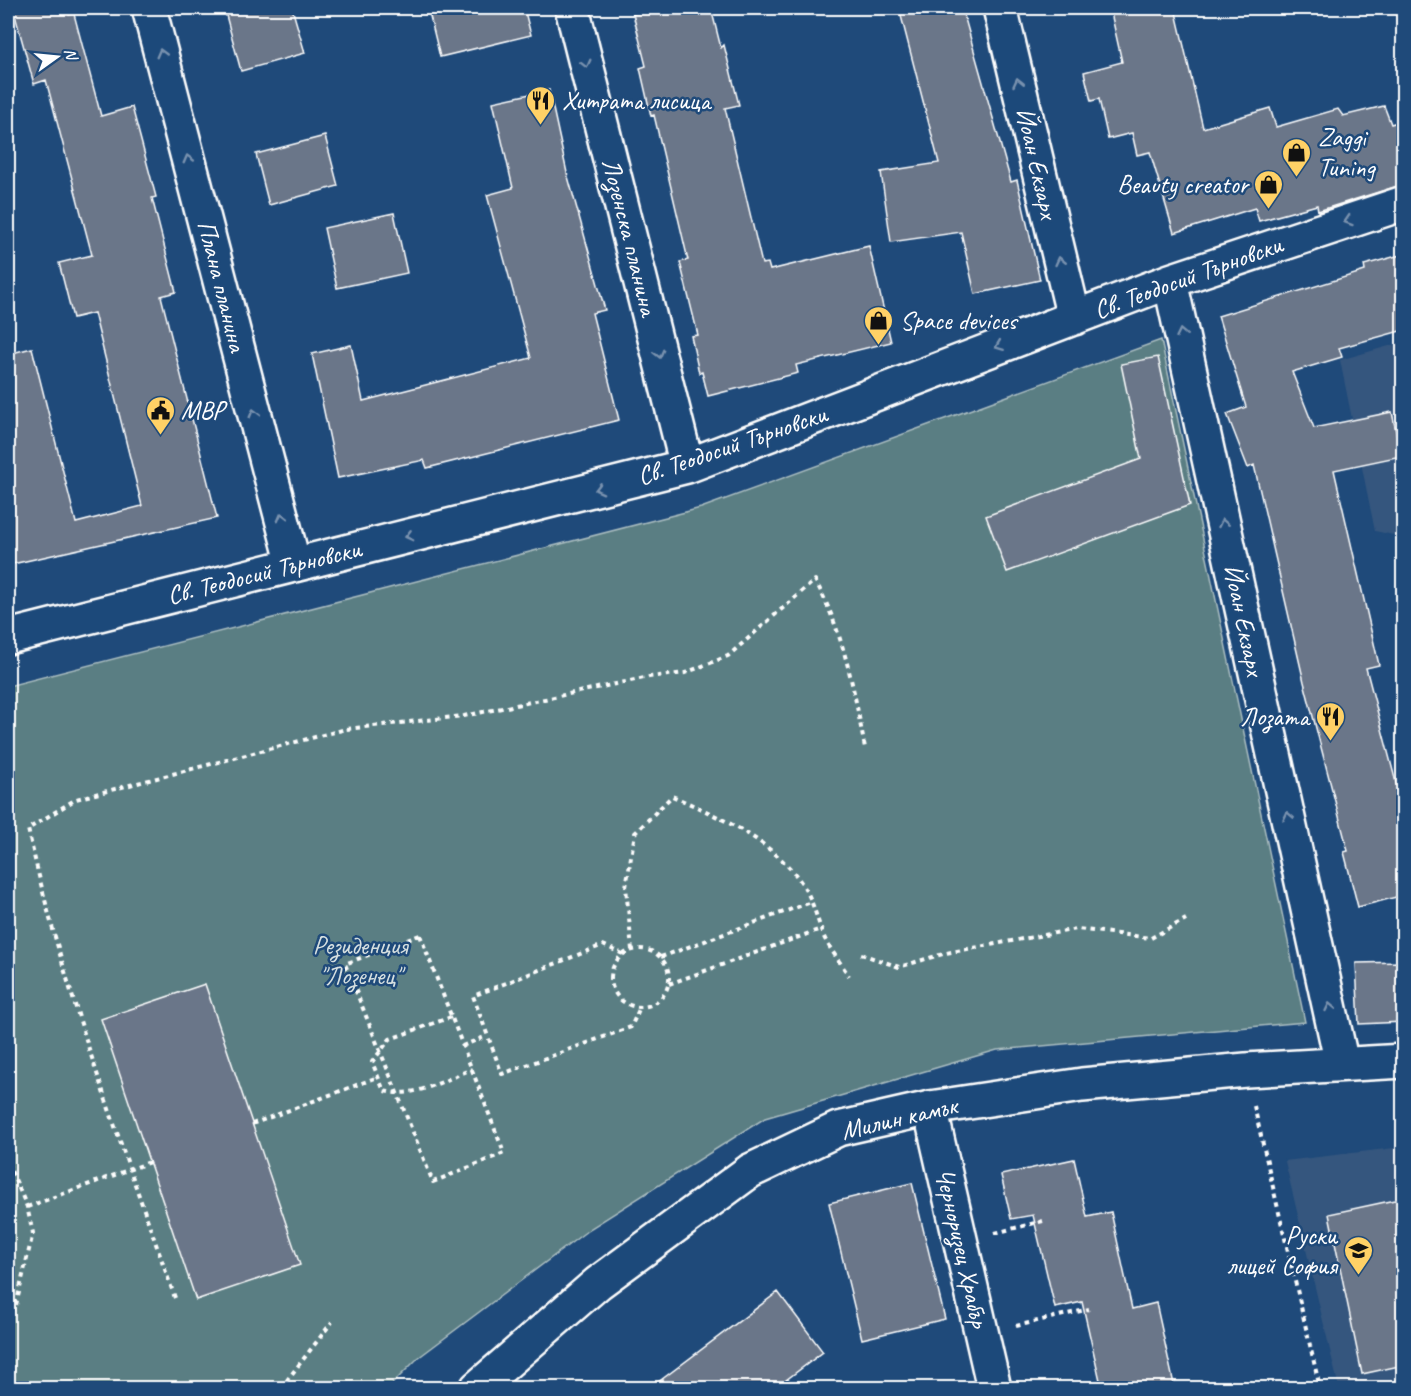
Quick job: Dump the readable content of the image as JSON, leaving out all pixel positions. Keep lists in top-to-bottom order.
{
  "streets": {
    "street": [
      "Йоан Екзарх",
      "Лозенска планина",
      "Св. Теодосий Търновски",
      "Плана планина",
      "Милин камък",
      "Черноризец Храбър"
    ]
  },
  "crossings": [
    ["Йоан Екзарх", "Св. Теодосий Търновски"],
    ["Йоан Екзарх", "Милин камък"],
    ["Лозенска планина", "Св. Теодосий Търновски"],
    ["Св. Теодосий Търновски", "Плана планина"],
    ["Милин камък", "Черноризец Храбър"]
  ],
  "one_way": [
    "Йоан Екзарх",
    "Лозенска планина",
    "Св. Теодосий Търновски",
    "Плана планина"
  ],
  "parks": ["Резиденция \"Лозенец\""],
  "places": {
    "restaurant": ["Хитрата лисица", "Лозата"],
    "shop": ["Zaggi Tuning", "Beauty creator", "Space devices"],
    "public building": ["МВР"],
    "school or university": ["Руски лицей София"]
  },
  "north": "right"
}
